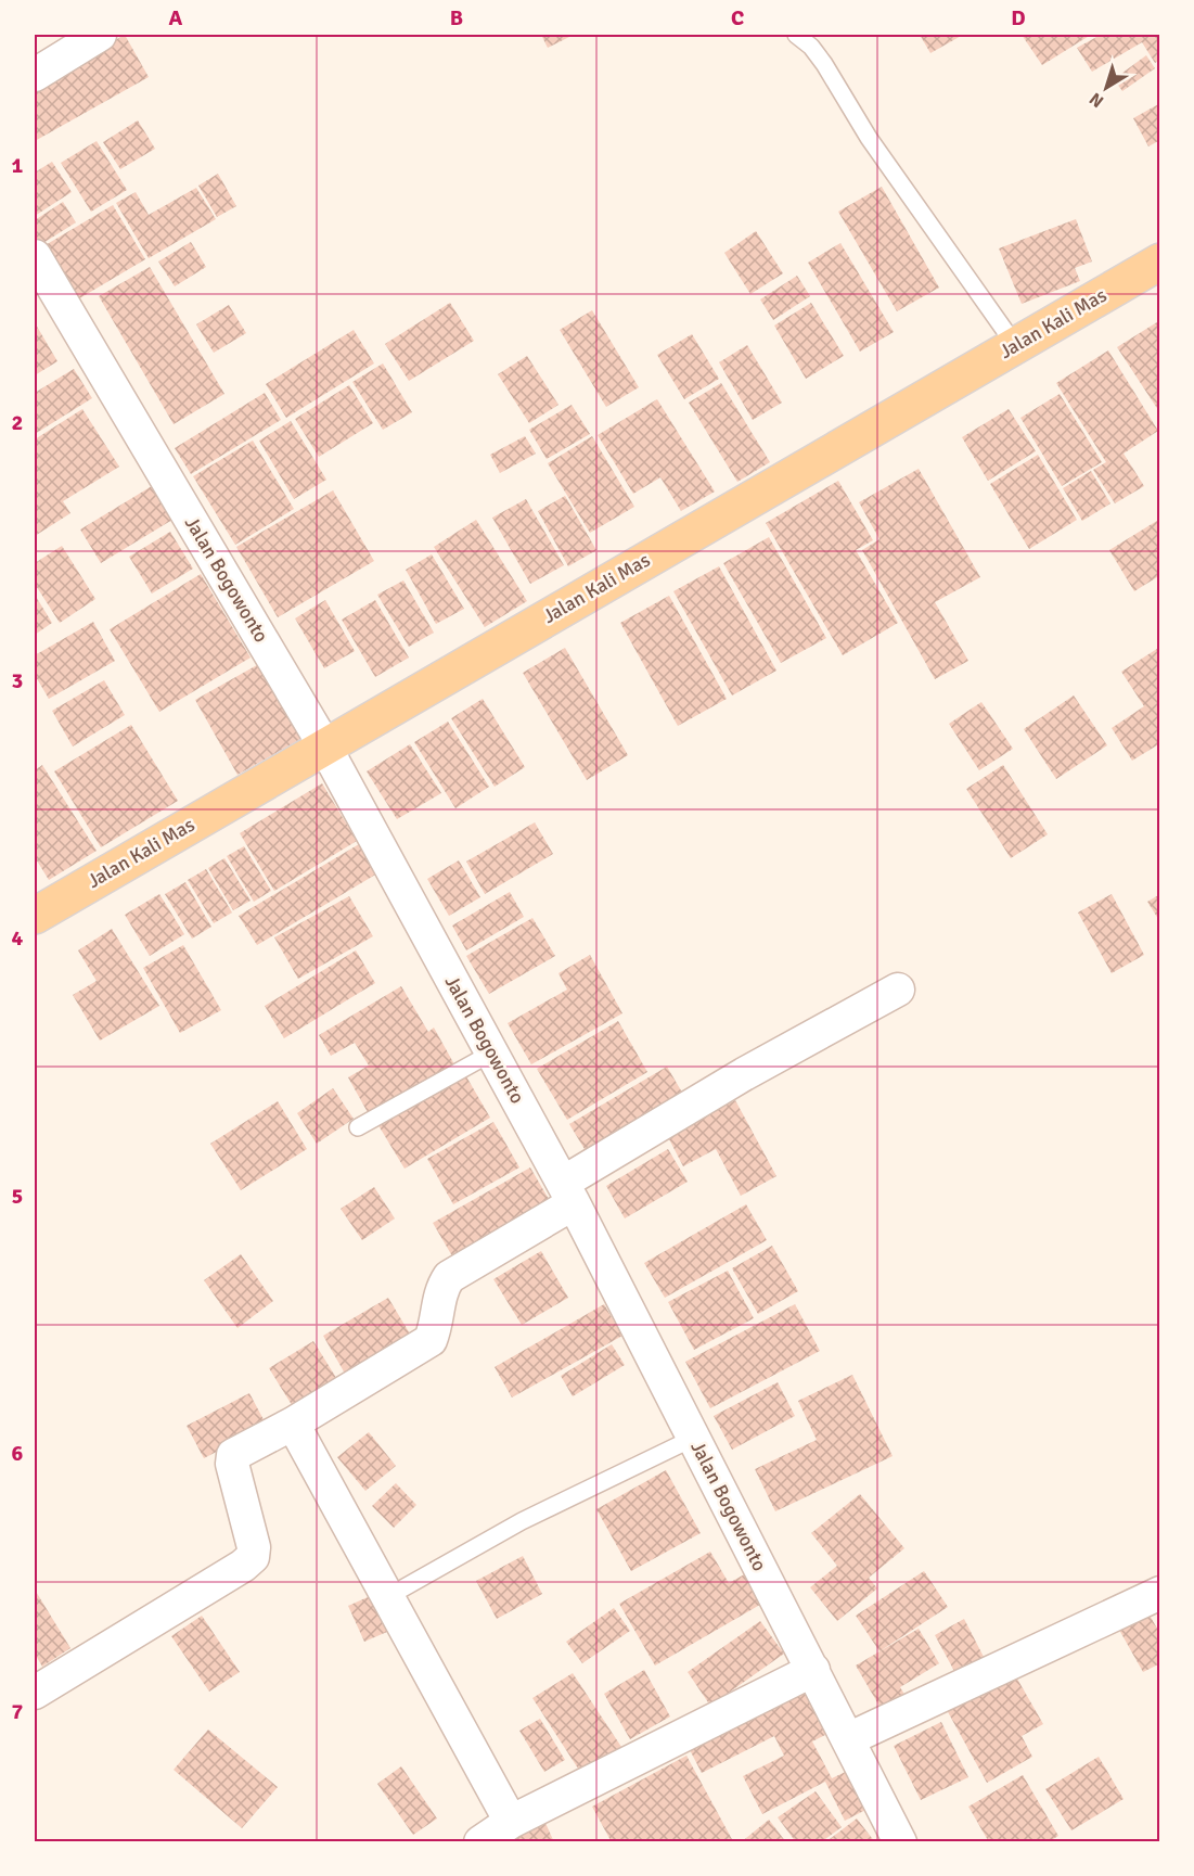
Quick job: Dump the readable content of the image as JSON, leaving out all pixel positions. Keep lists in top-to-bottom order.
{
  "streets": {
    "main road": ["Jalan Kali Mas"],
    "street": ["Jalan Bogowonto"]
  },
  "crossings": [
    ["Jalan Kali Mas", "Jalan Bogowonto"]
  ],
  "north": "bottom left",
  "grid": {
    "columns": [
      "A",
      "B",
      "C",
      "D"
    ],
    "rows": [
      "1",
      "2",
      "3",
      "4",
      "5",
      "6",
      "7"
    ]
  }
}
